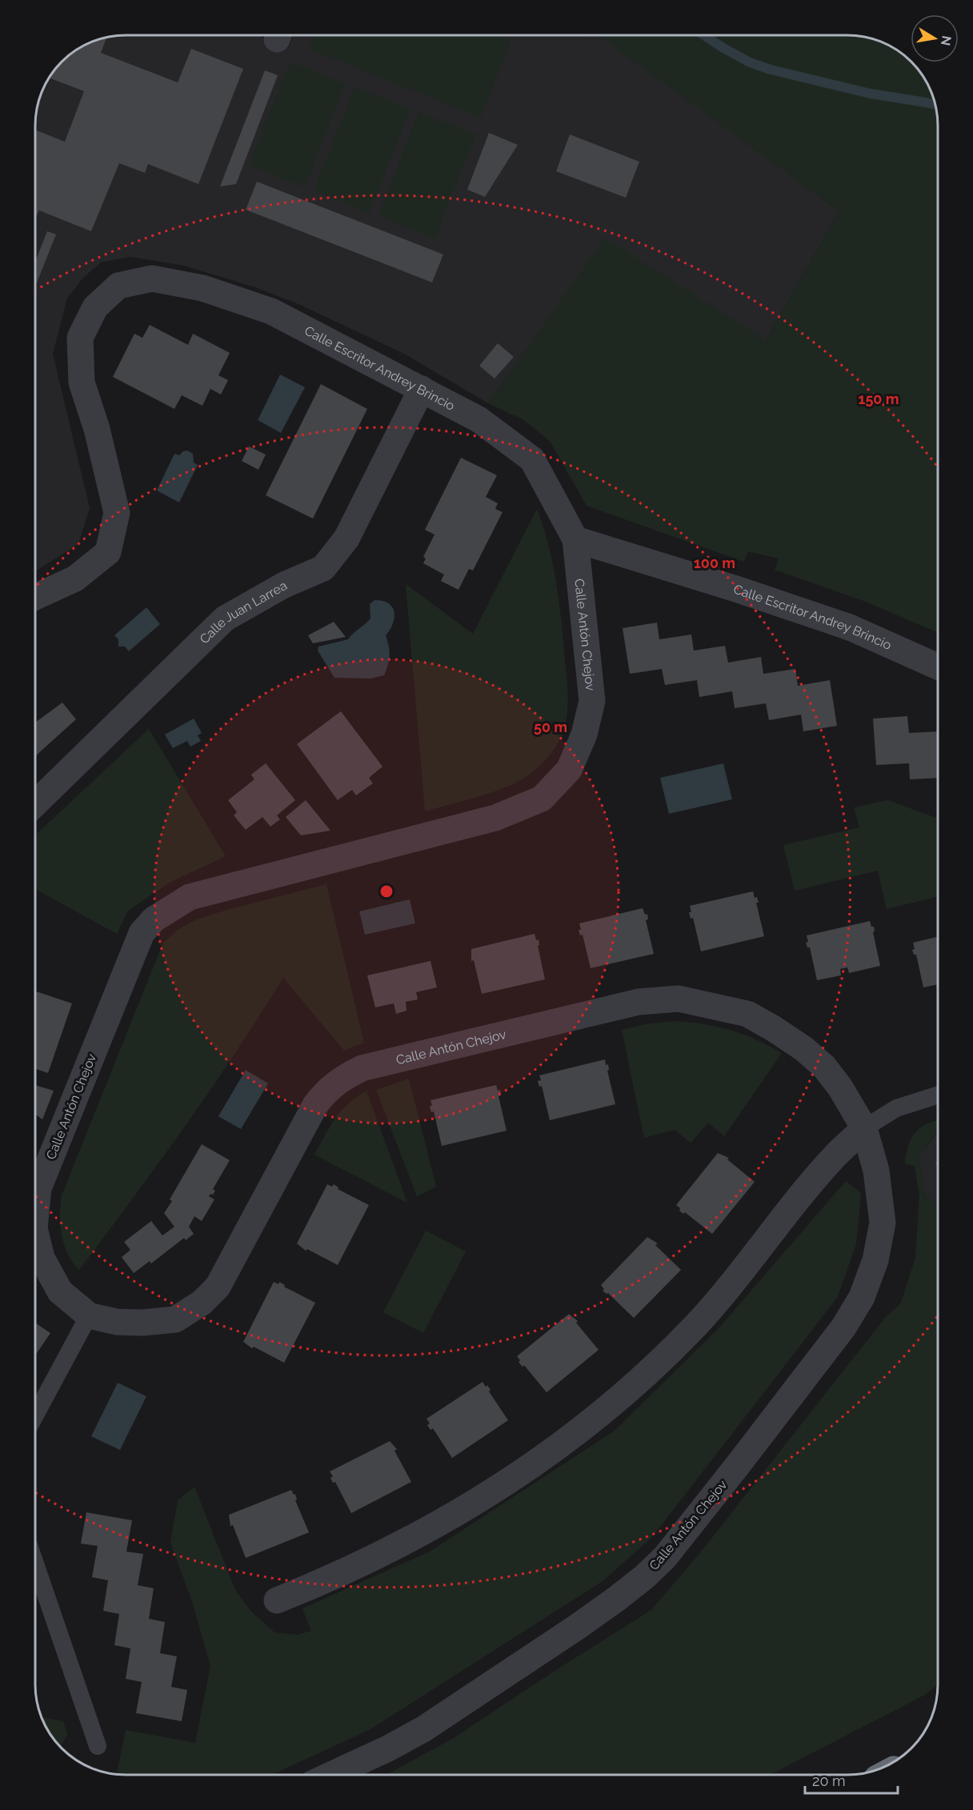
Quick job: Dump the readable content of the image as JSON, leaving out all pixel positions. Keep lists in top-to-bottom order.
{
  "streets": {
    "street": ["Calle Escritor Andrey Brincio", "Calle Juan Larrea", "Calle Antón Chejov"]
  },
  "crossings": [
    ["Calle Escritor Andrey Brincio", "Calle Juan Larrea"],
    ["Calle Escritor Andrey Brincio", "Calle Antón Chejov"]
  ],
  "scale_bar": "20 m",
  "north": "right",
  "rings": ["150 m", "100 m", "50 m"]
}
